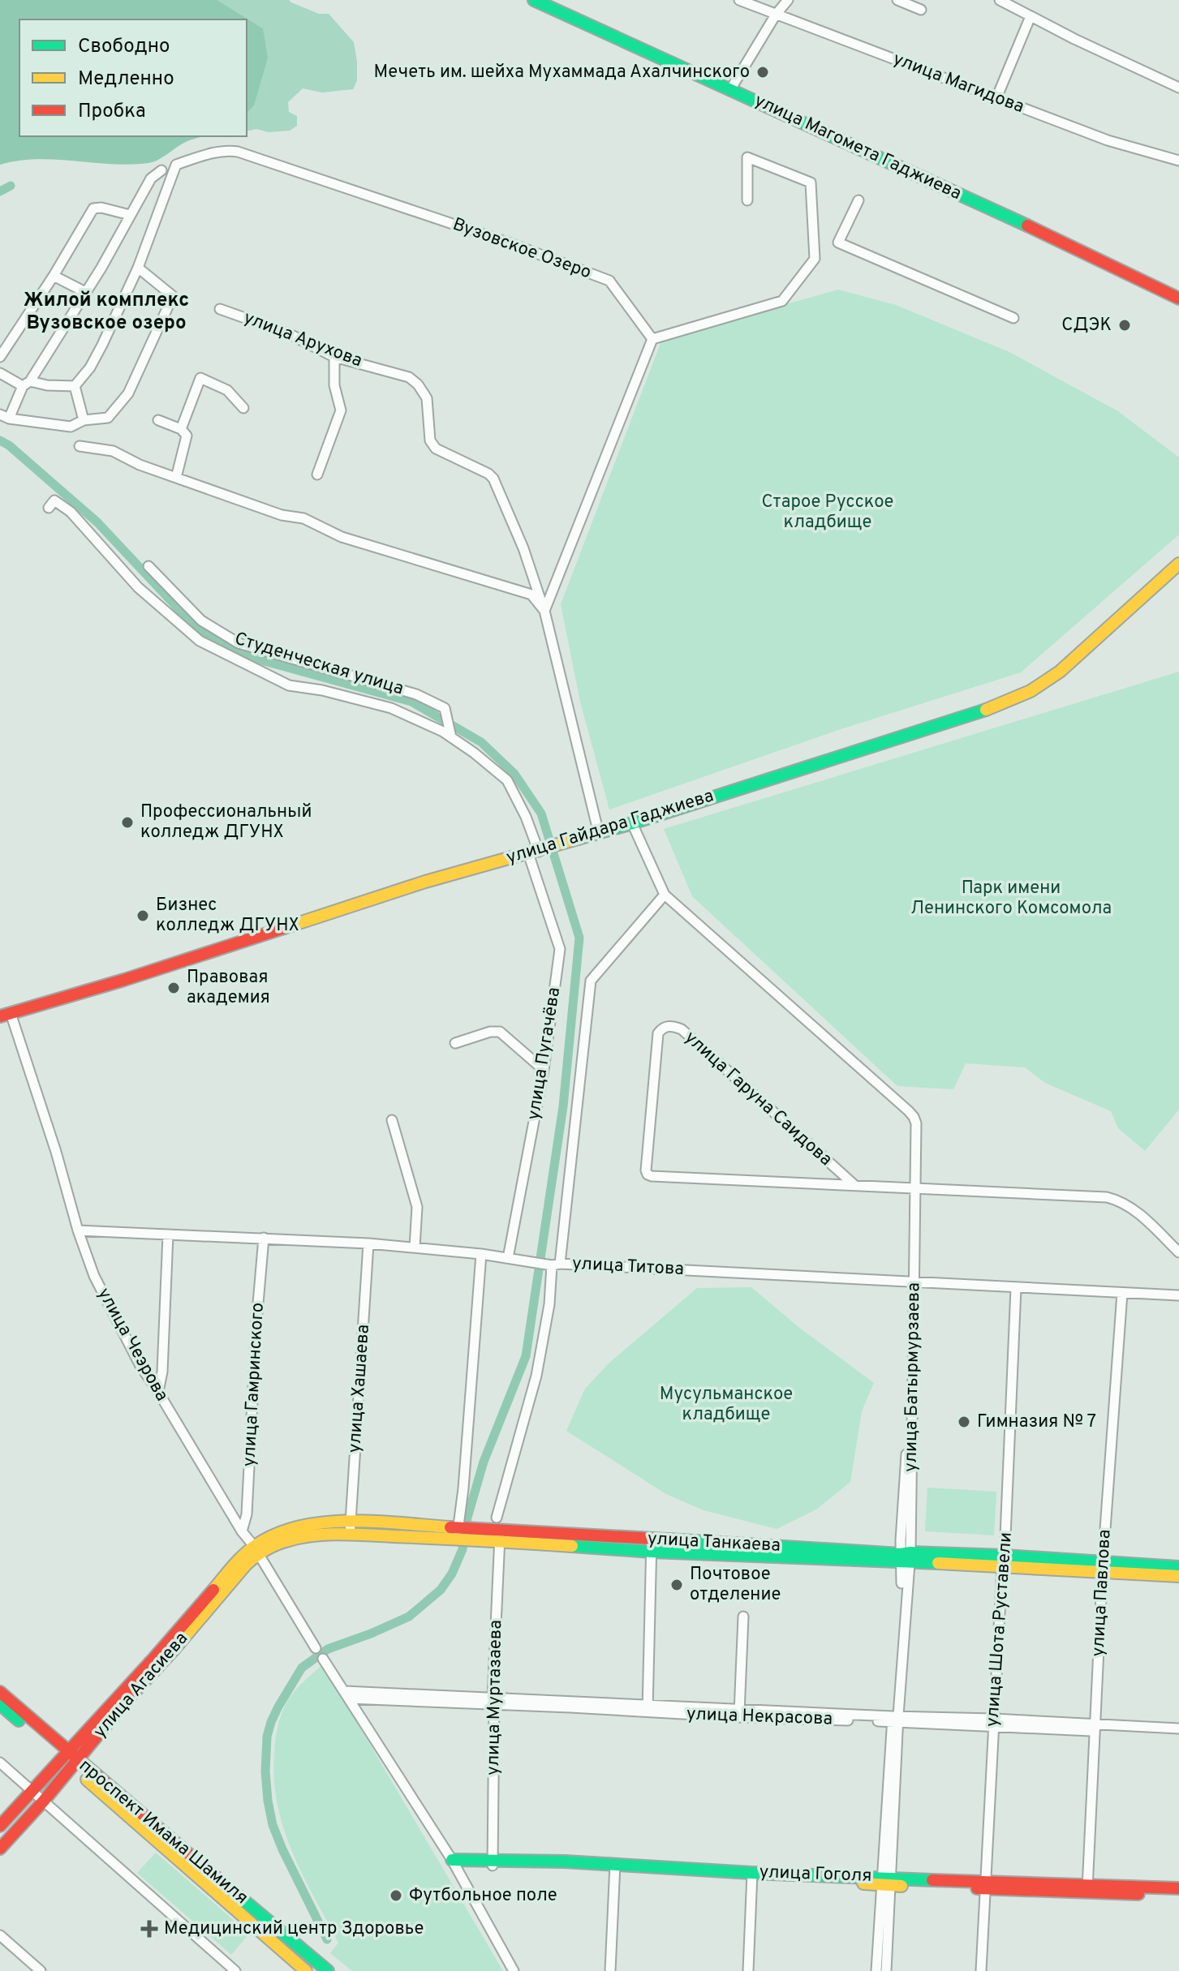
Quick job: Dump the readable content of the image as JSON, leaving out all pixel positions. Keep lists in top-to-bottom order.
{
  "streets": {
    "main road": [
      "улица Магомета Гаджиева",
      "улица Гайдара Гаджиева",
      "улица Танкаева",
      "улица Агасиева",
      "проспект Имама Шамиля",
      "улица Гоголя"
    ],
    "street": [
      "улица Магидова",
      "Вузовское Озеро",
      "улица Арухова",
      "Студенческая улица",
      "улица Пугачёва",
      "улица Гаруна Саидова",
      "улица Титова",
      "улица Чеэрова",
      "улица Батырмурзаева",
      "улица Гамринского",
      "улица Хашаева",
      "улица Павлова",
      "улица Шота Руставели",
      "улица Муртазаева",
      "улица Некрасова"
    ]
  },
  "crossings": [
    ["улица Арухова", "улица Гайдара Гаджиева"],
    ["Студенческая улица", "улица Пугачёва"],
    ["улица Гайдара Гаджиева", "улица Пугачёва"],
    ["улица Гайдара Гаджиева", "улица Чеэрова"],
    ["улица Гайдара Гаджиева", "улица Батырмурзаева"],
    ["улица Пугачёва", "улица Титова"],
    ["улица Гаруна Саидова", "улица Батырмурзаева"],
    ["улица Титова", "улица Чеэрова"],
    ["улица Титова", "улица Батырмурзаева"],
    ["улица Титова", "улица Гамринского"],
    ["улица Титова", "улица Хашаева"],
    ["улица Титова", "улица Павлова"],
    ["улица Титова", "улица Шота Руставели"],
    ["улица Титова", "улица Муртазаева"],
    ["улица Чеэрова", "улица Гамринского"],
    ["улица Чеэрова", "улица Танкаева"],
    ["улица Чеэрова", "улица Агасиева"],
    ["улица Батырмурзаева", "улица Танкаева"],
    ["улица Батырмурзаева", "улица Муртазаева"],
    ["улица Батырмурзаева", "улица Некрасова"],
    ["улица Батырмурзаева", "улица Гоголя"],
    ["улица Хашаева", "улица Танкаева"],
    ["улица Танкаева", "улица Павлова"],
    ["улица Танкаева", "улица Шота Руставели"],
    ["улица Танкаева", "улица Агасиева"],
    ["улица Танкаева", "улица Муртазаева"],
    ["улица Павлова", "улица Некрасова"],
    ["улица Павлова", "улица Гоголя"],
    ["улица Шота Руставели", "улица Некрасова"],
    ["улица Шота Руставели", "улица Гоголя"],
    ["улица Агасиева", "проспект Имама Шамиля"],
    ["улица Муртазаева", "улица Некрасова"],
    ["улица Муртазаева", "улица Гоголя"]
  ],
  "districts": ["Жилой комплекс Вузовское озеро"],
  "parks": ["Старое Русское кладбище", "Парк имени Ленинского Комсомола", "Мусульманское кладбище"],
  "places": {
    "other": [
      "Мечеть им. шейха Мухаммада Ахалчинского",
      "СДЭК",
      "Профессиональный колледж ДГУНХ",
      "Бизнес колледж ДГУНХ",
      "Правовая академия",
      "Гимназия № 7",
      "Почтовое отделение",
      "Футбольное поле"
    ],
    "health": ["Медицинский центр Здоровье"]
  },
  "legend": ["Свободно", "Медленно", "Пробка"]
}
